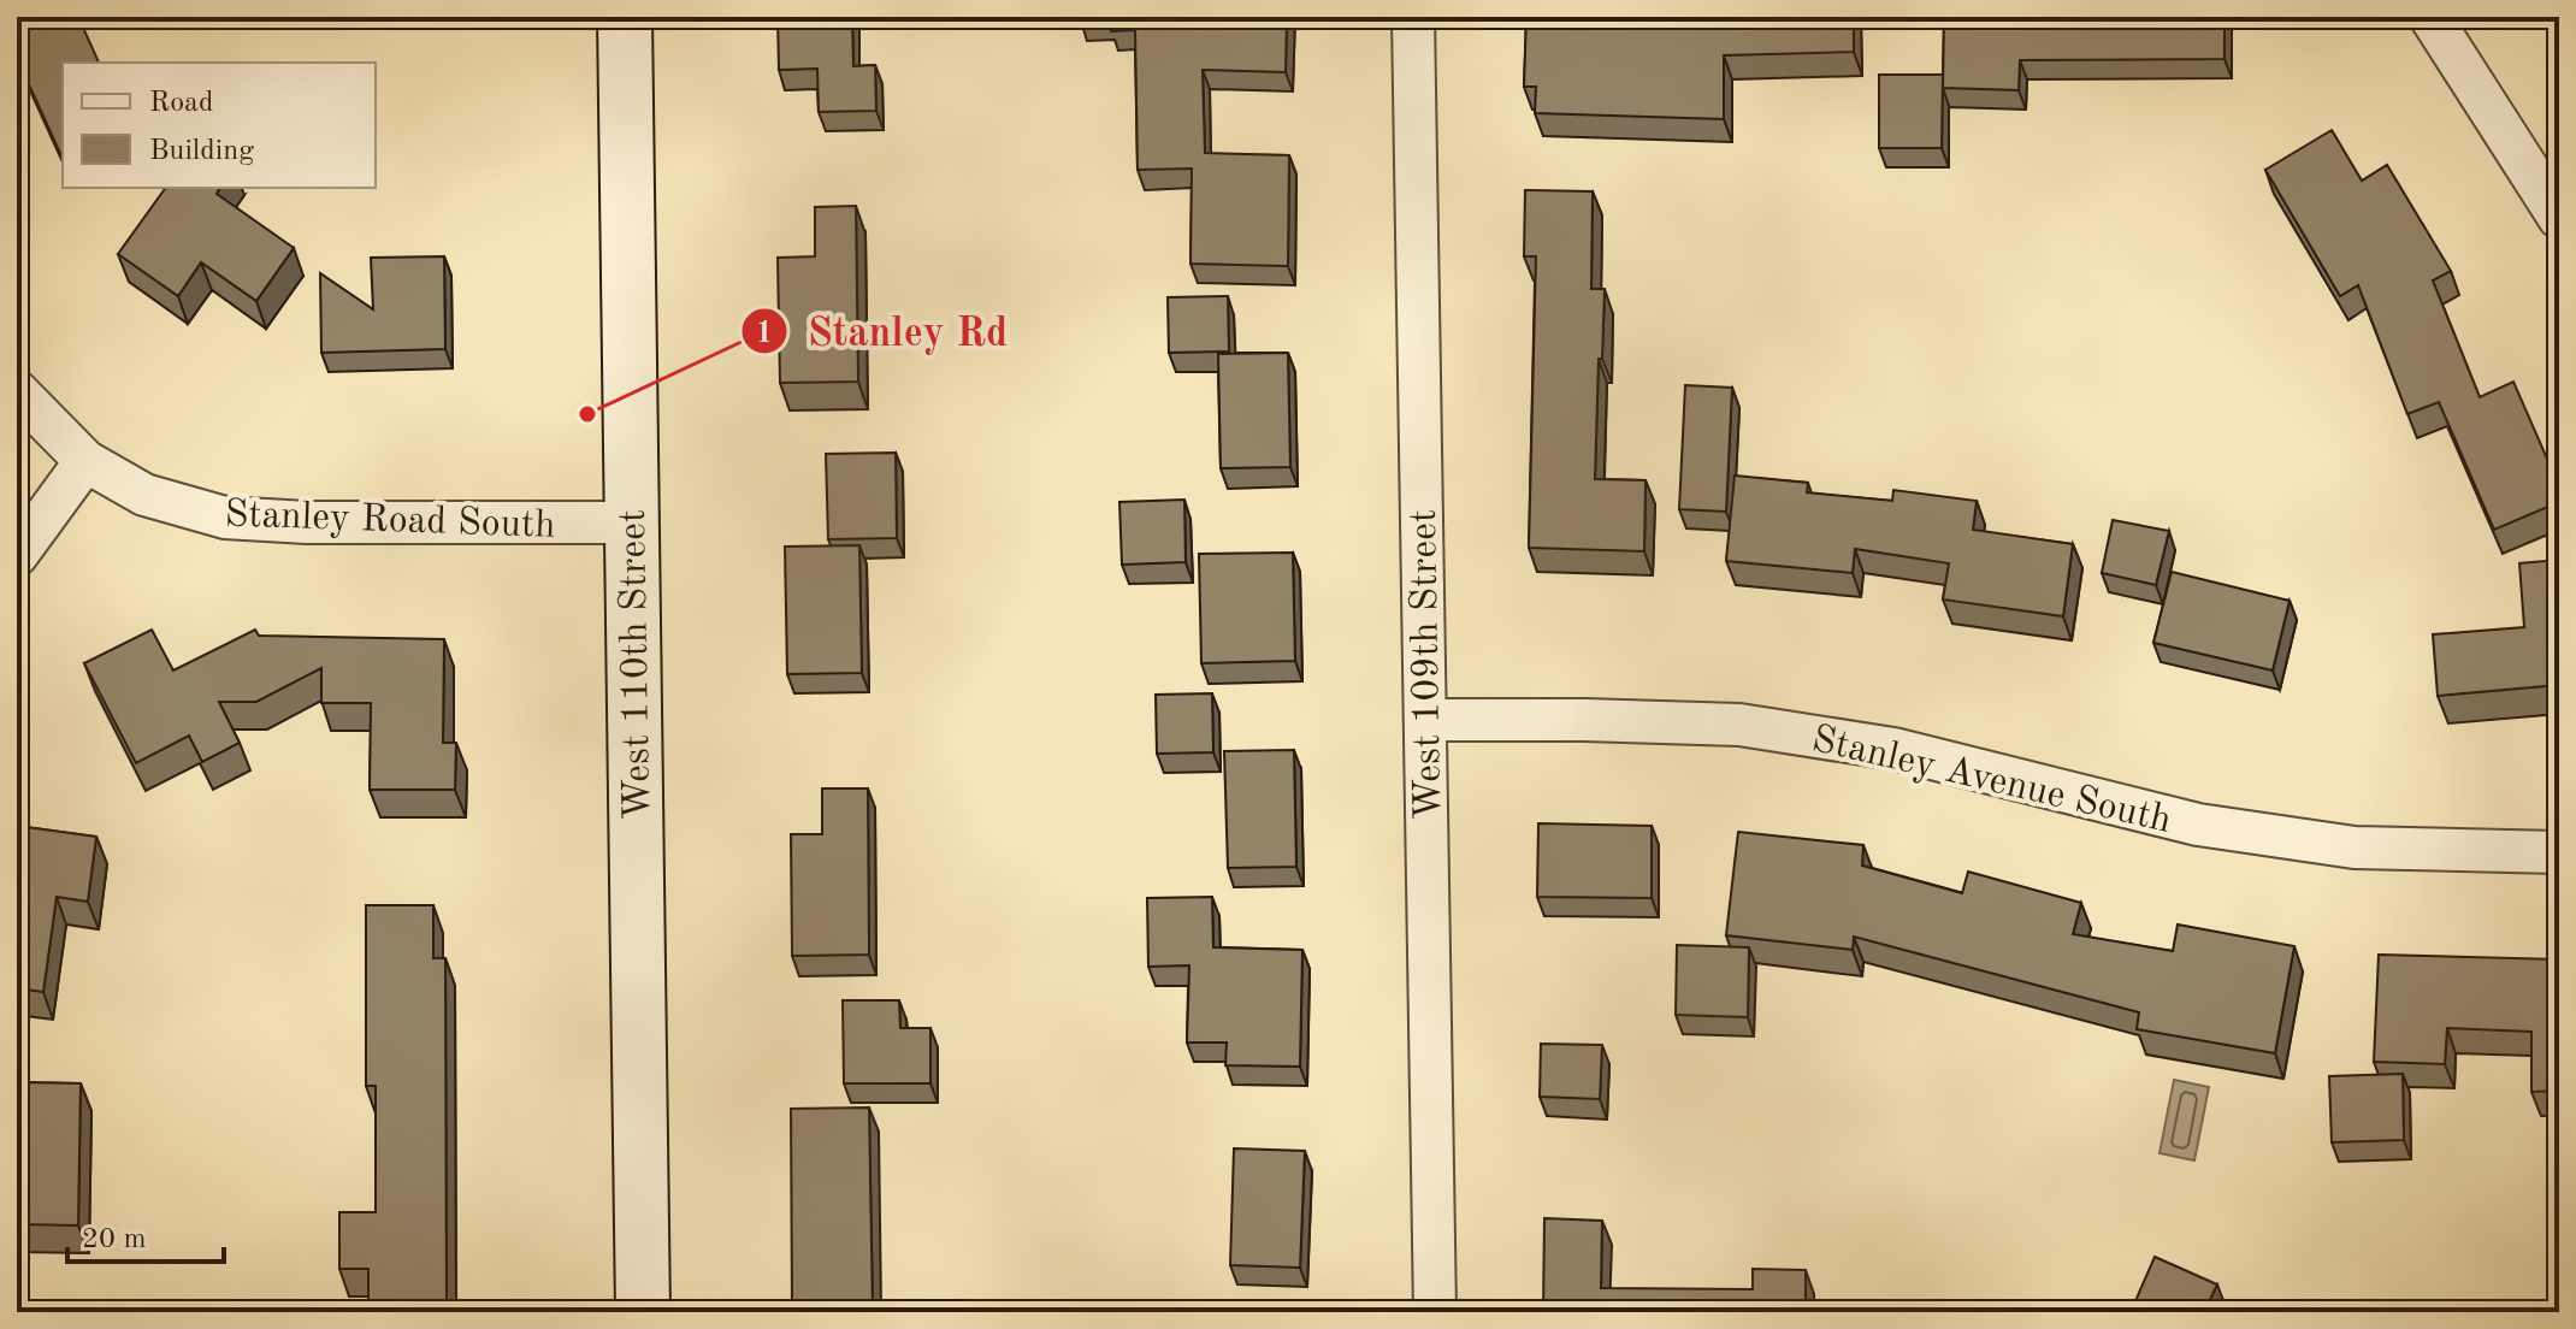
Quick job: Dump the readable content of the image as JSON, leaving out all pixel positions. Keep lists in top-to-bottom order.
{
  "streets": {
    "street": [
      "Stanley Road South",
      "West 110th Street",
      "West 109th Street",
      "Stanley Avenue South"
    ]
  },
  "crossings": [
    ["Stanley Road South", "West 110th Street"],
    ["West 109th Street", "Stanley Avenue South"]
  ],
  "places": ["Stanley Rd"],
  "legend": ["Road", "Building"],
  "scale_bar": "20 m"
}
